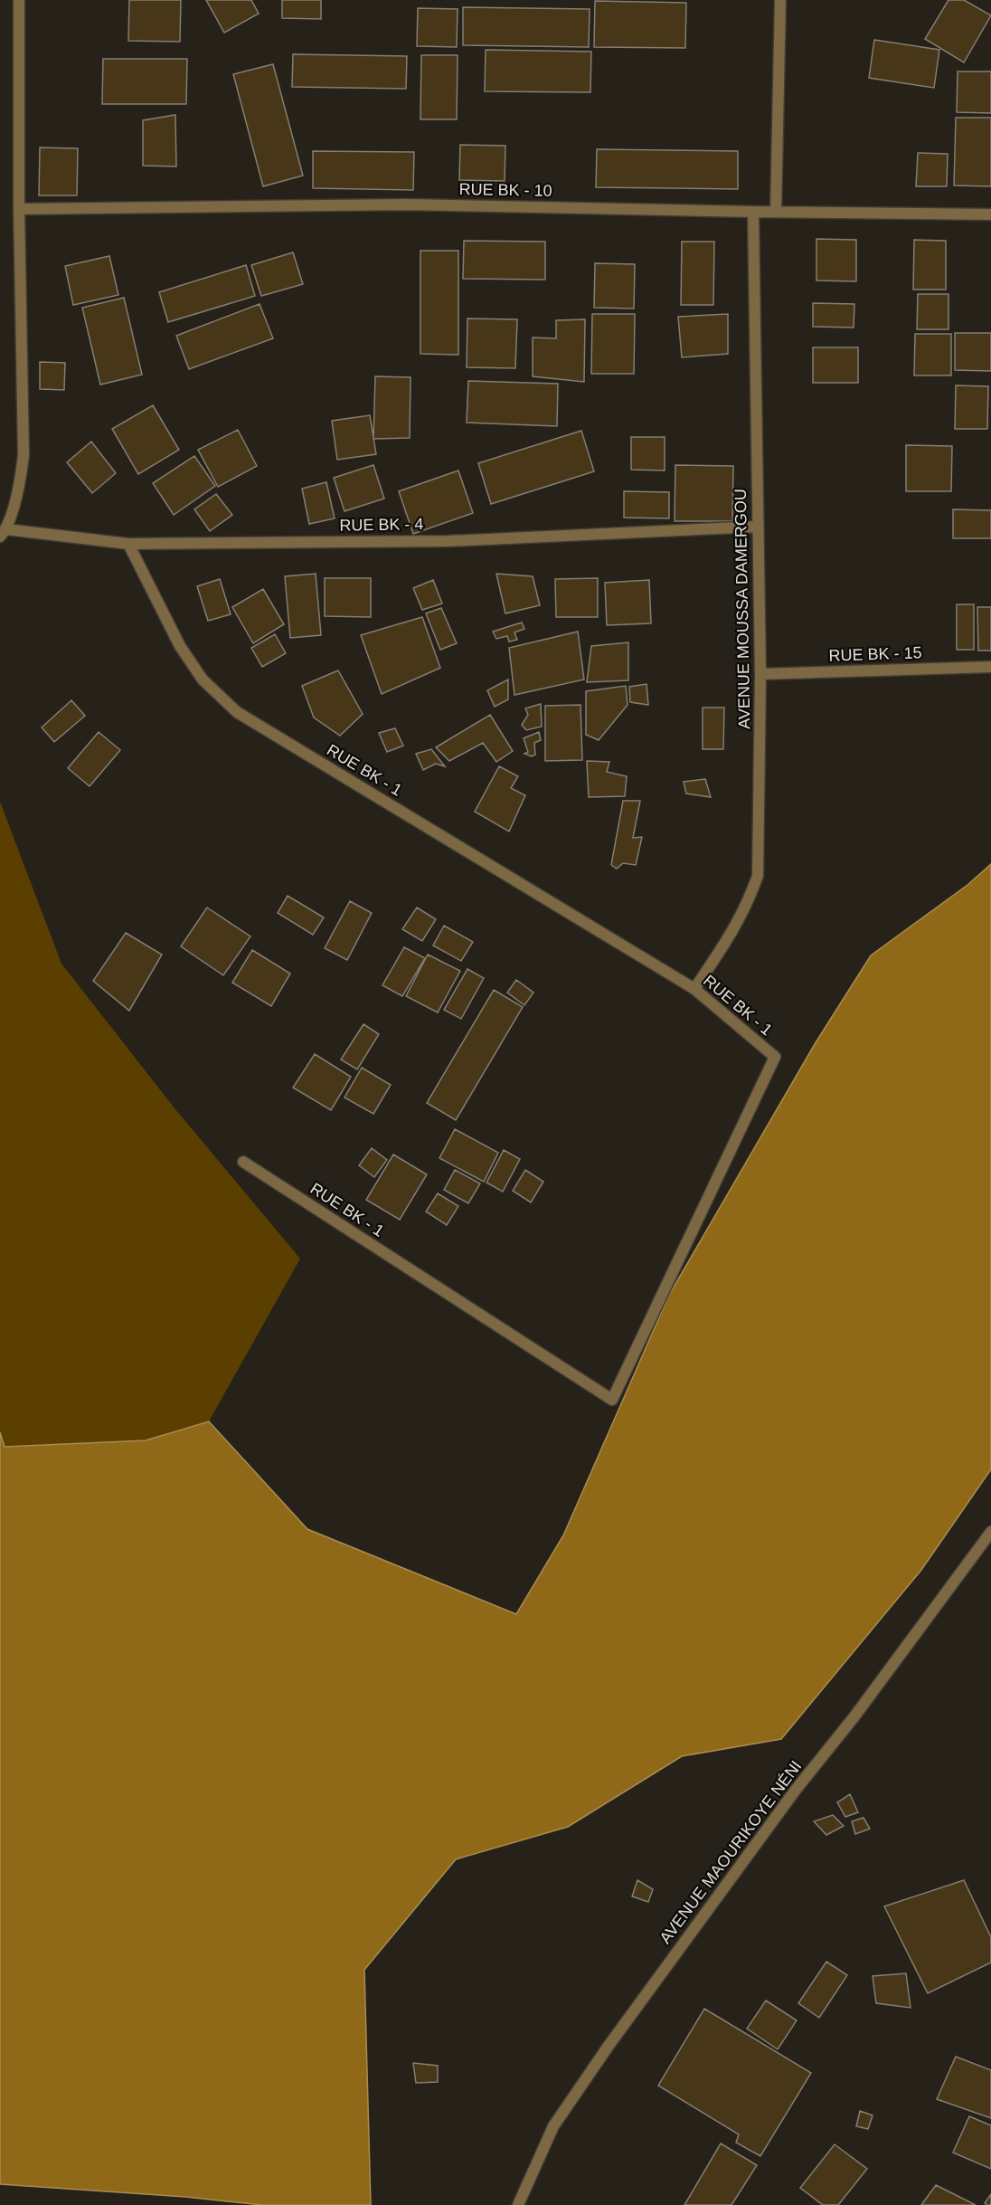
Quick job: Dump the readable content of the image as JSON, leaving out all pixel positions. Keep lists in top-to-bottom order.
{
  "streets": {
    "street": [
      "RUE BK - 10",
      "RUE BK - 4",
      "AVENUE MOUSSA DAMERGOU",
      "RUE BK - 15",
      "RUE BK - 1",
      "AVENUE MAOURIKOYE NÉNI"
    ]
  },
  "crossings": [
    ["RUE BK - 10", "AVENUE MOUSSA DAMERGOU"],
    ["RUE BK - 4", "AVENUE MOUSSA DAMERGOU"],
    ["RUE BK - 4", "RUE BK - 1"],
    ["AVENUE MOUSSA DAMERGOU", "RUE BK - 15"],
    ["AVENUE MOUSSA DAMERGOU", "RUE BK - 1"]
  ]
}
